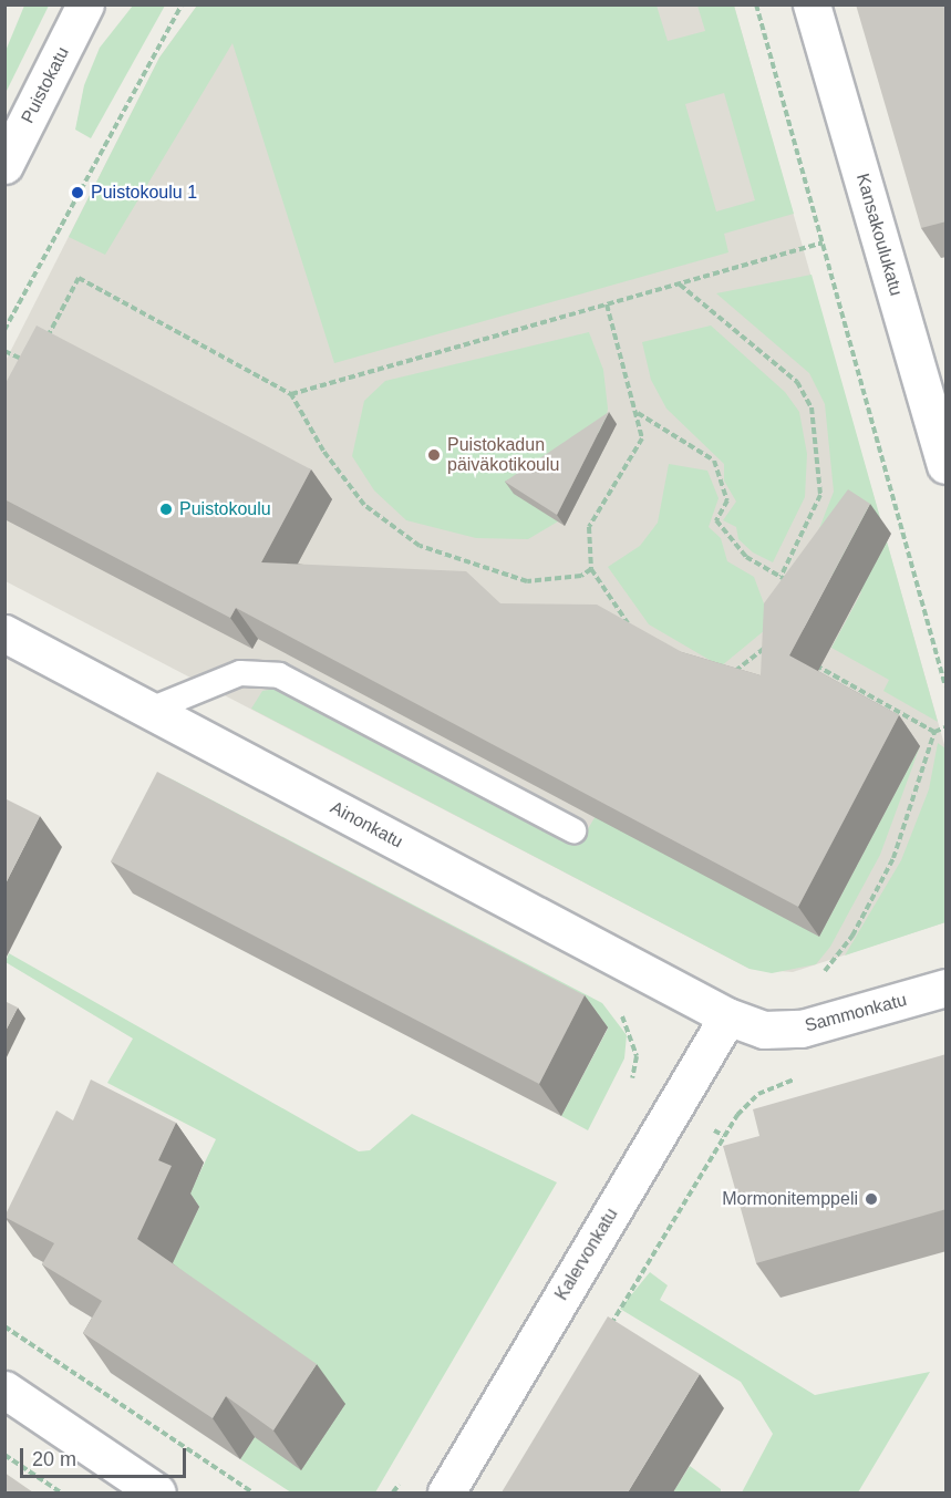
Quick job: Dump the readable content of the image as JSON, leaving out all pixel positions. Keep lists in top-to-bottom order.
{
  "streets": {
    "street": [
      "Puistokatu",
      "Kansakoulukatu",
      "Ainonkatu",
      "Sammonkatu",
      "Kalervonkatu"
    ]
  },
  "crossings": [
    ["Ainonkatu", "Sammonkatu"],
    ["Ainonkatu", "Kalervonkatu"],
    ["Sammonkatu", "Kalervonkatu"]
  ],
  "places": [
    "Puistokoulu 1",
    "Puistokadun päiväkotikoulu",
    "Puistokoulu",
    "Mormonitemppeli"
  ],
  "scale_bar": "20 m"
}
